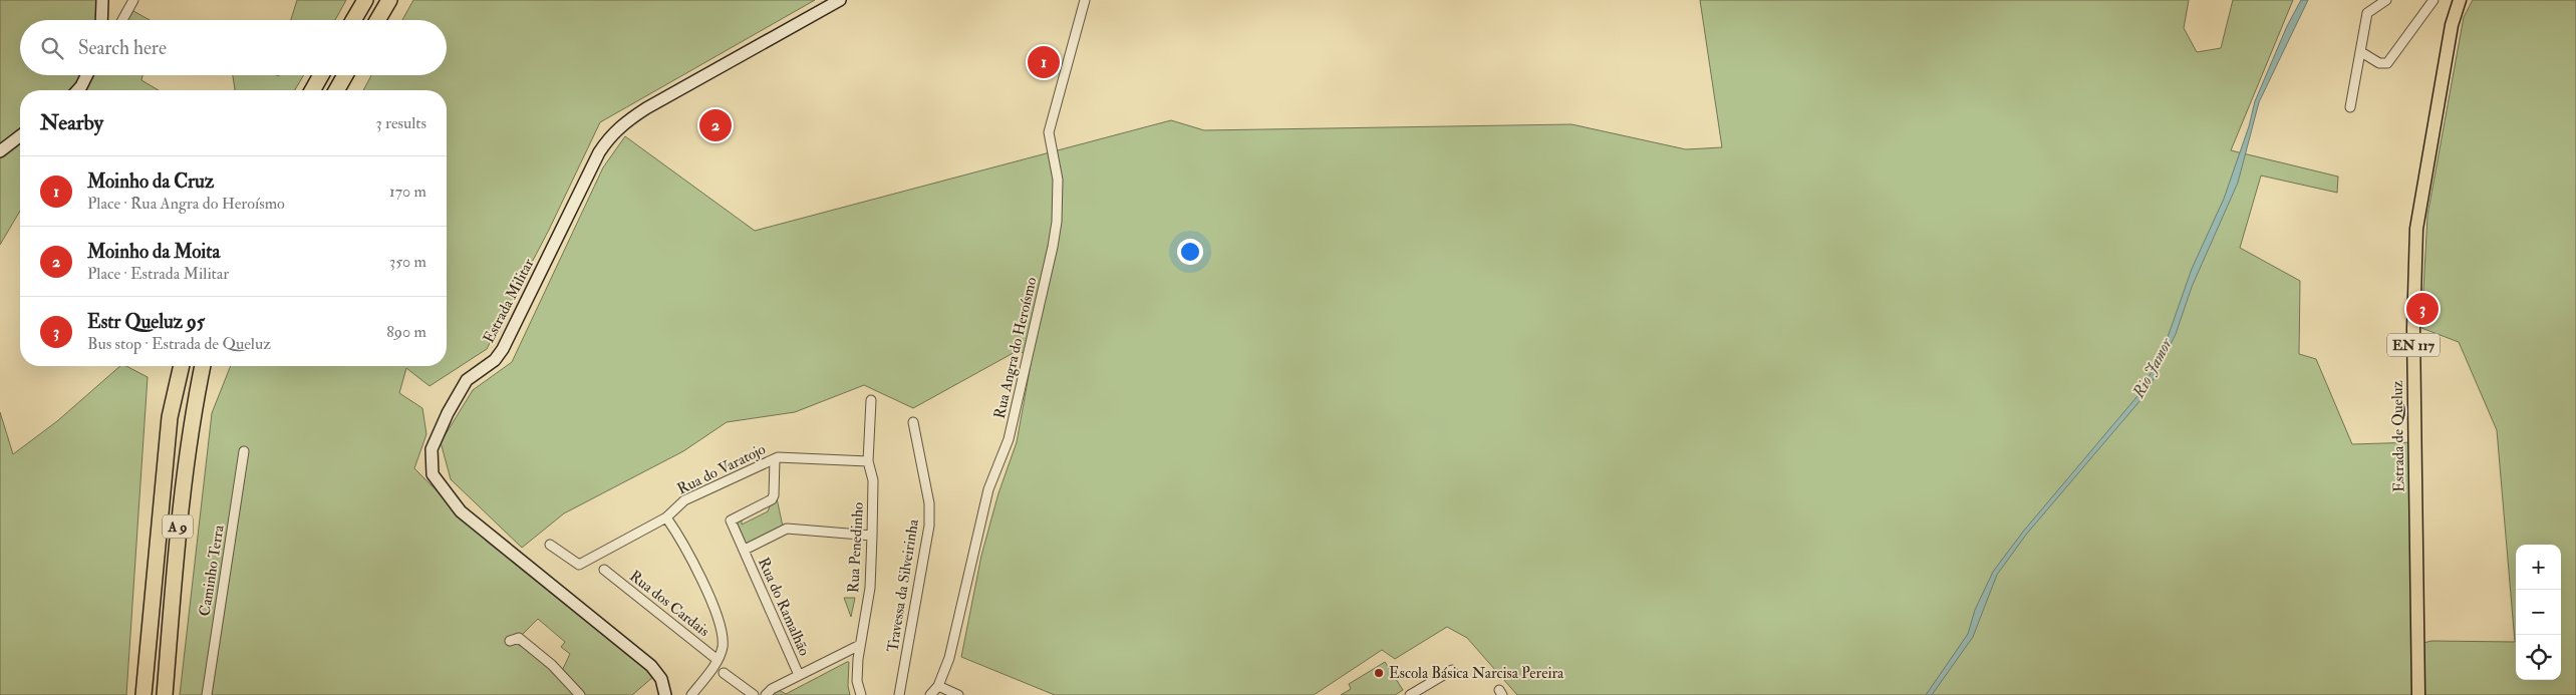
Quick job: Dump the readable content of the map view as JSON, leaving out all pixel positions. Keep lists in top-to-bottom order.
{
  "streets": {
    "highway": ["A 9"],
    "main road": ["EN 117", "Estrada de Queluz"],
    "street": [
      "Estrada Militar",
      "Rua Angra do Heroísmo",
      "Rua do Varatojo",
      "Rua Penedinho",
      "Caminho Terra",
      "Travessa da Silveirinha",
      "Rua dos Cardais",
      "Rua do Ramalhão"
    ]
  },
  "crossings": [
    ["Rua do Varatojo", "Rua Penedinho"],
    ["Rua do Varatojo", "Rua do Ramalhão"]
  ],
  "water": ["Rio Jamor"],
  "places": ["Escola Básica Narcisa Pereira"],
  "page": {
    "search": "Search here",
    "pins": ["1", "2", "3"],
    "heading": ["Nearby", "3 results"],
    "list": [
      {
        "mark": "1",
        "name": "Moinho da Cruz",
        "note": "Place · Rua Angra do Heroísmo",
        "value": "170 m"
      },
      {
        "mark": "2",
        "name": "Moinho da Moita",
        "note": "Place · Estrada Militar",
        "value": "350 m"
      },
      {
        "mark": "3",
        "name": "Estr Queluz 95",
        "note": "Bus stop · Estrada de Queluz",
        "value": "890 m"
      }
    ],
    "map_buttons": ["+", "−"]
  }
}
